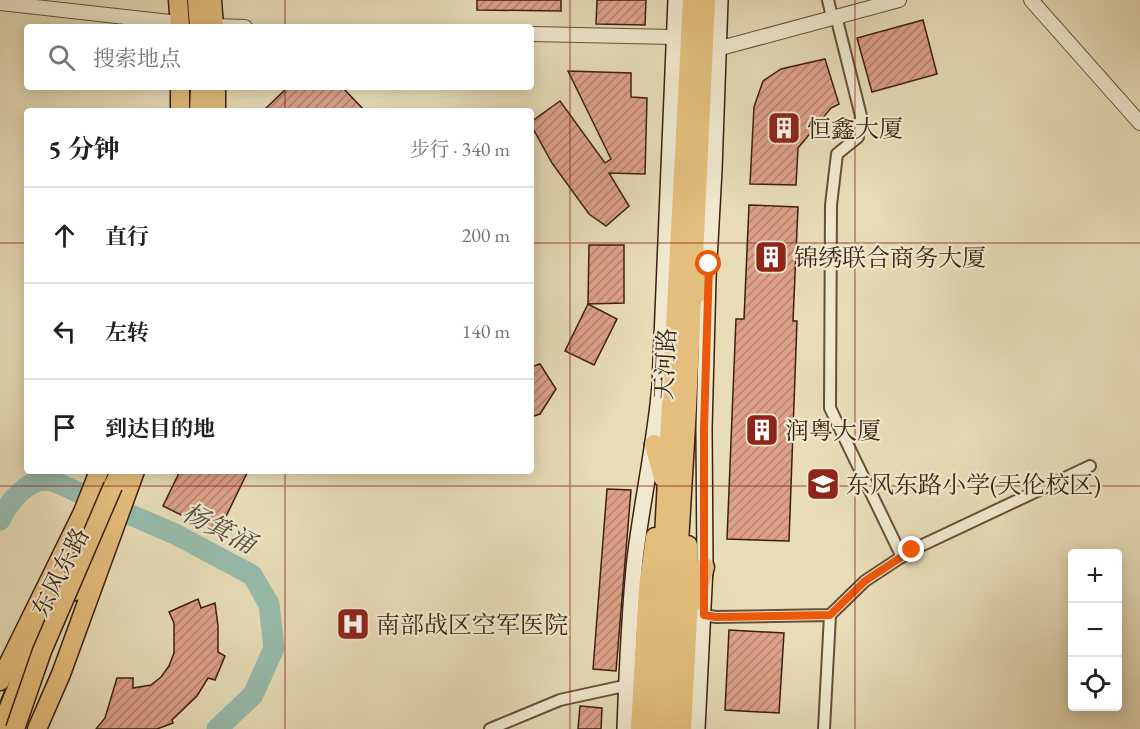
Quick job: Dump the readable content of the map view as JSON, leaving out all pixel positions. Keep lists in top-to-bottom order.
{
  "streets": {
    "highway": ["天河路", "东风东路"]
  },
  "water": ["杨箕涌"],
  "places": {
    "building": ["恒鑫大厦", "锦绣联合商务大厦", "润粤大厦"],
    "school or university": ["东风东路小学(天伦校区)"],
    "hospital": ["南部战区空军医院"]
  },
  "page": {
    "search": "搜索地点",
    "heading": ["5 分钟", "步行 · 340 m"],
    "list": [
      ["直行", "200 m"],
      ["左转", "140 m"],
      "到达目的地"
    ],
    "map_buttons": ["+", "−"]
  }
}
